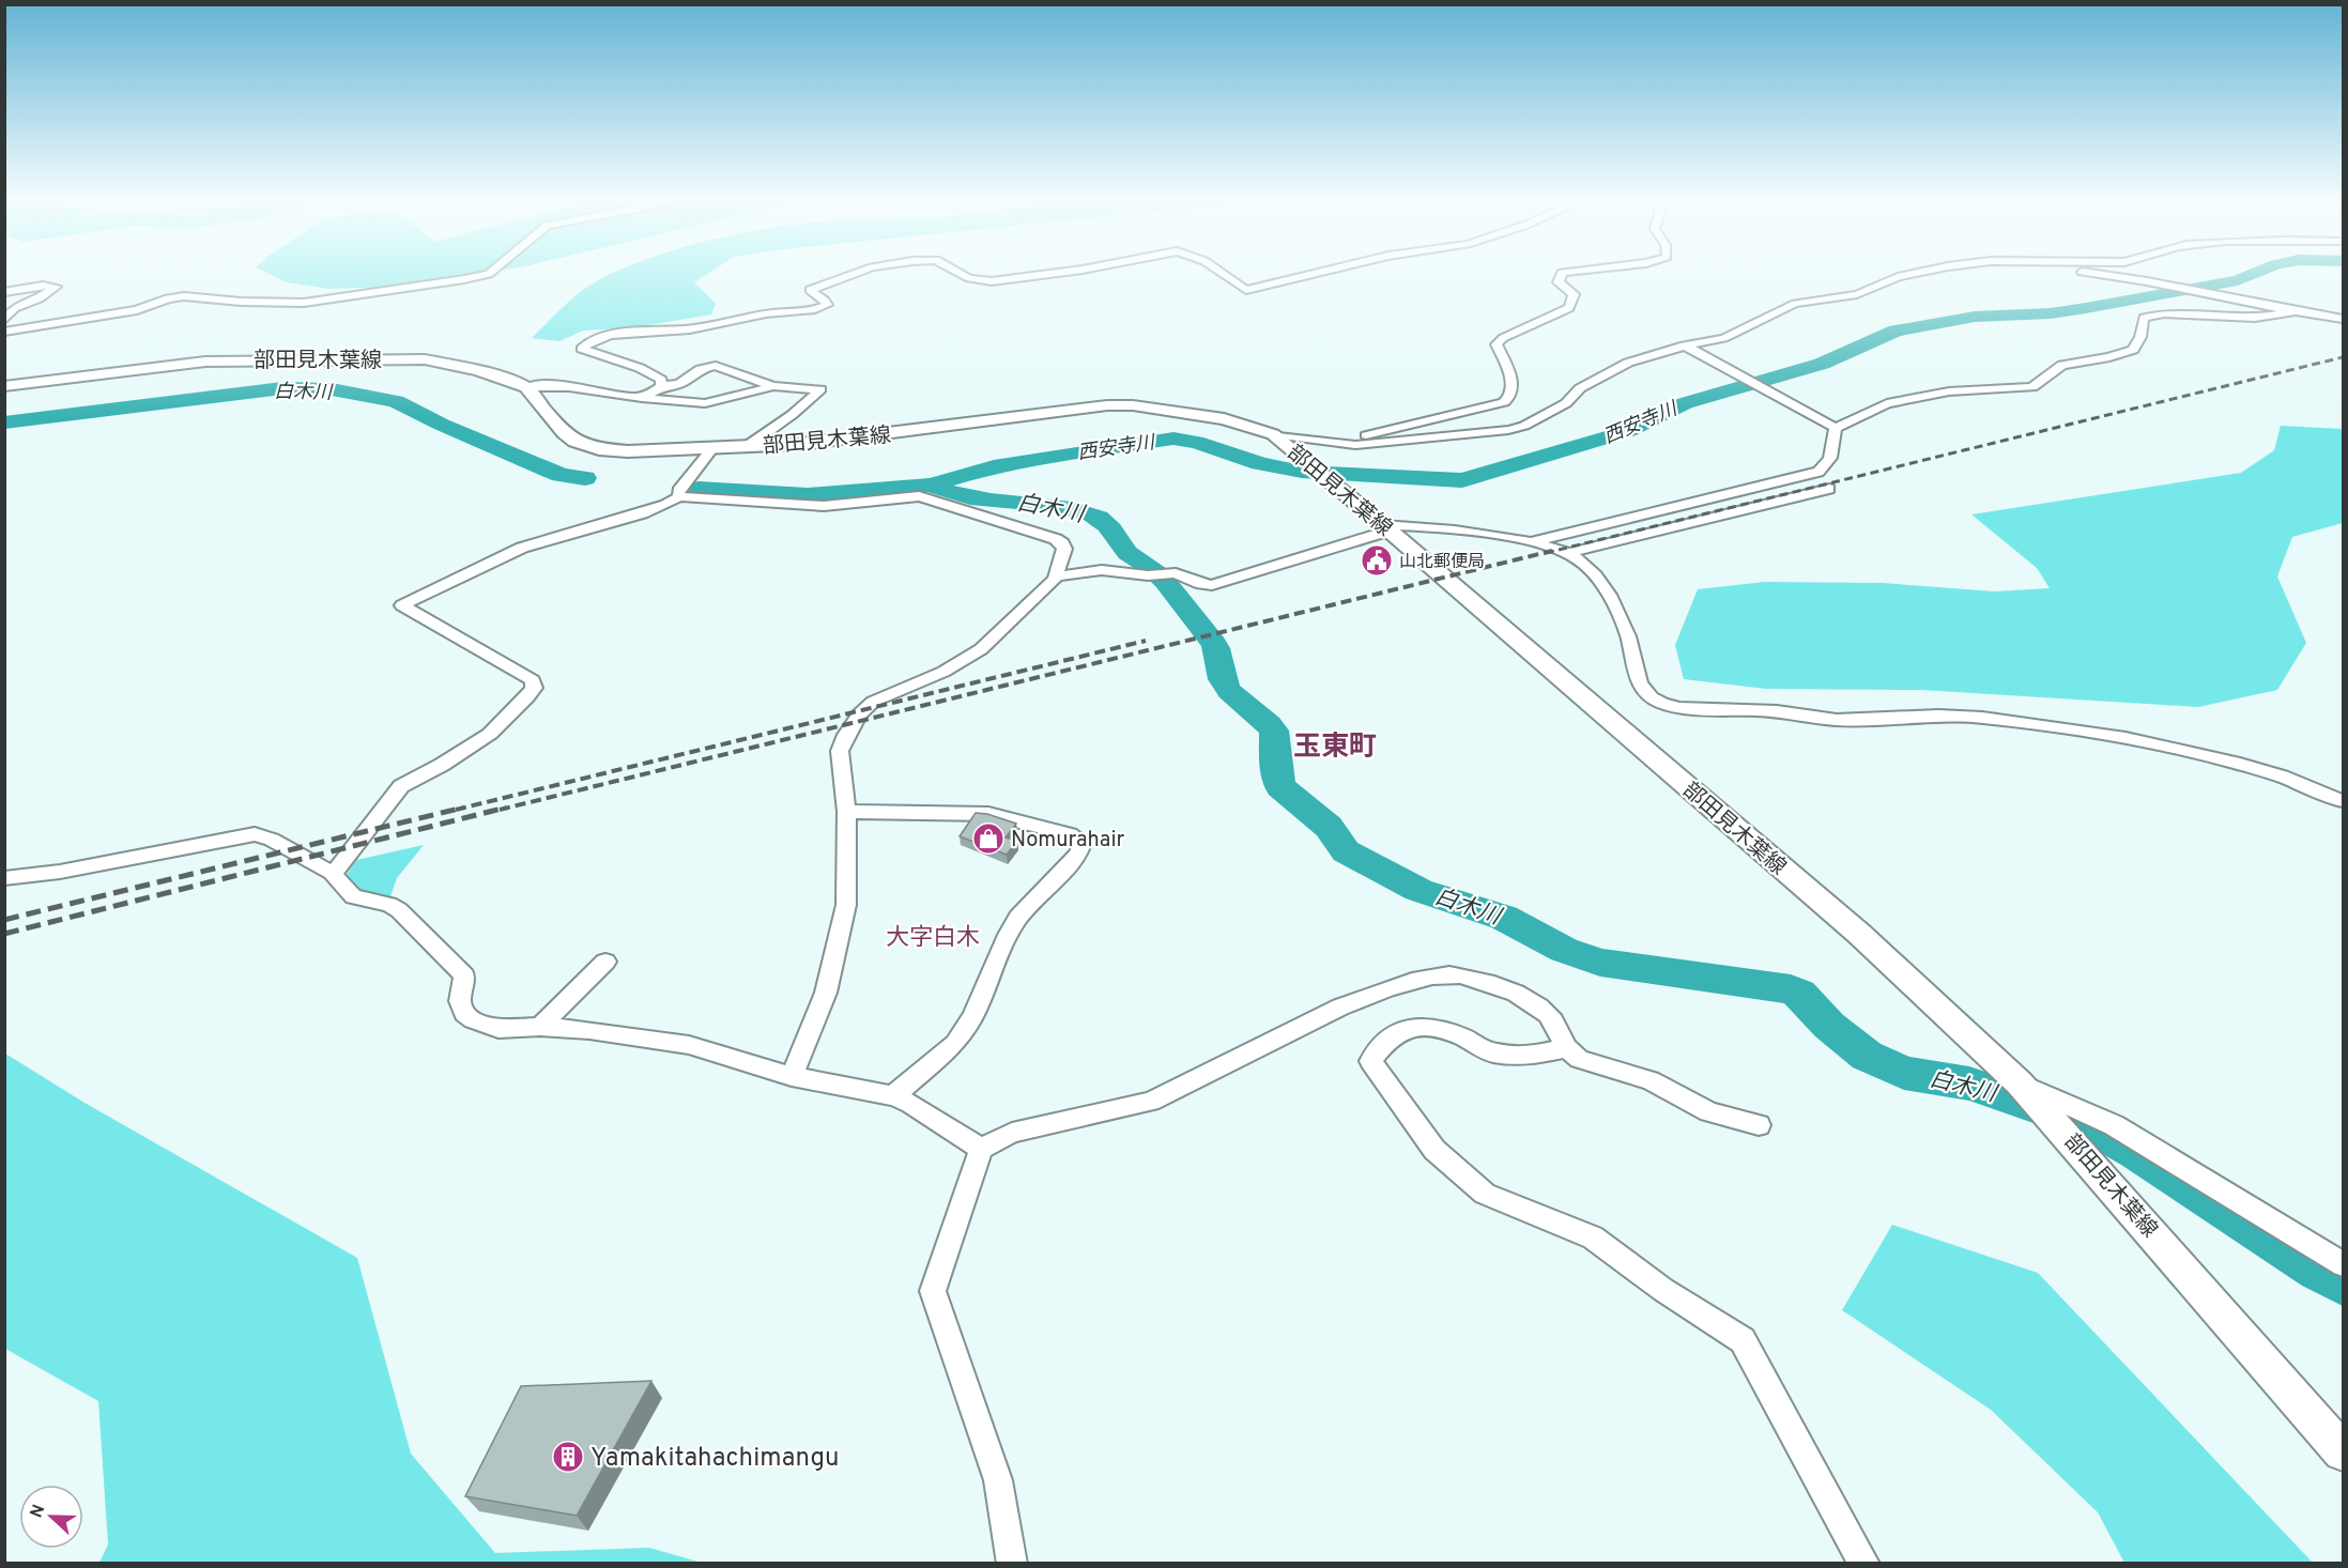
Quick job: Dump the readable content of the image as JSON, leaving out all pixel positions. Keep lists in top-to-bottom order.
{
  "streets": {
    "main road": ["部田見木葉線"]
  },
  "districts": ["玉東町", "大字白木"],
  "water": ["白木川", "西安寺川"],
  "places": {
    "public building": ["山北郵便局"],
    "shop": ["Nomurahair"],
    "building": ["Yamakitahachimangu"]
  },
  "north": "left"
}
